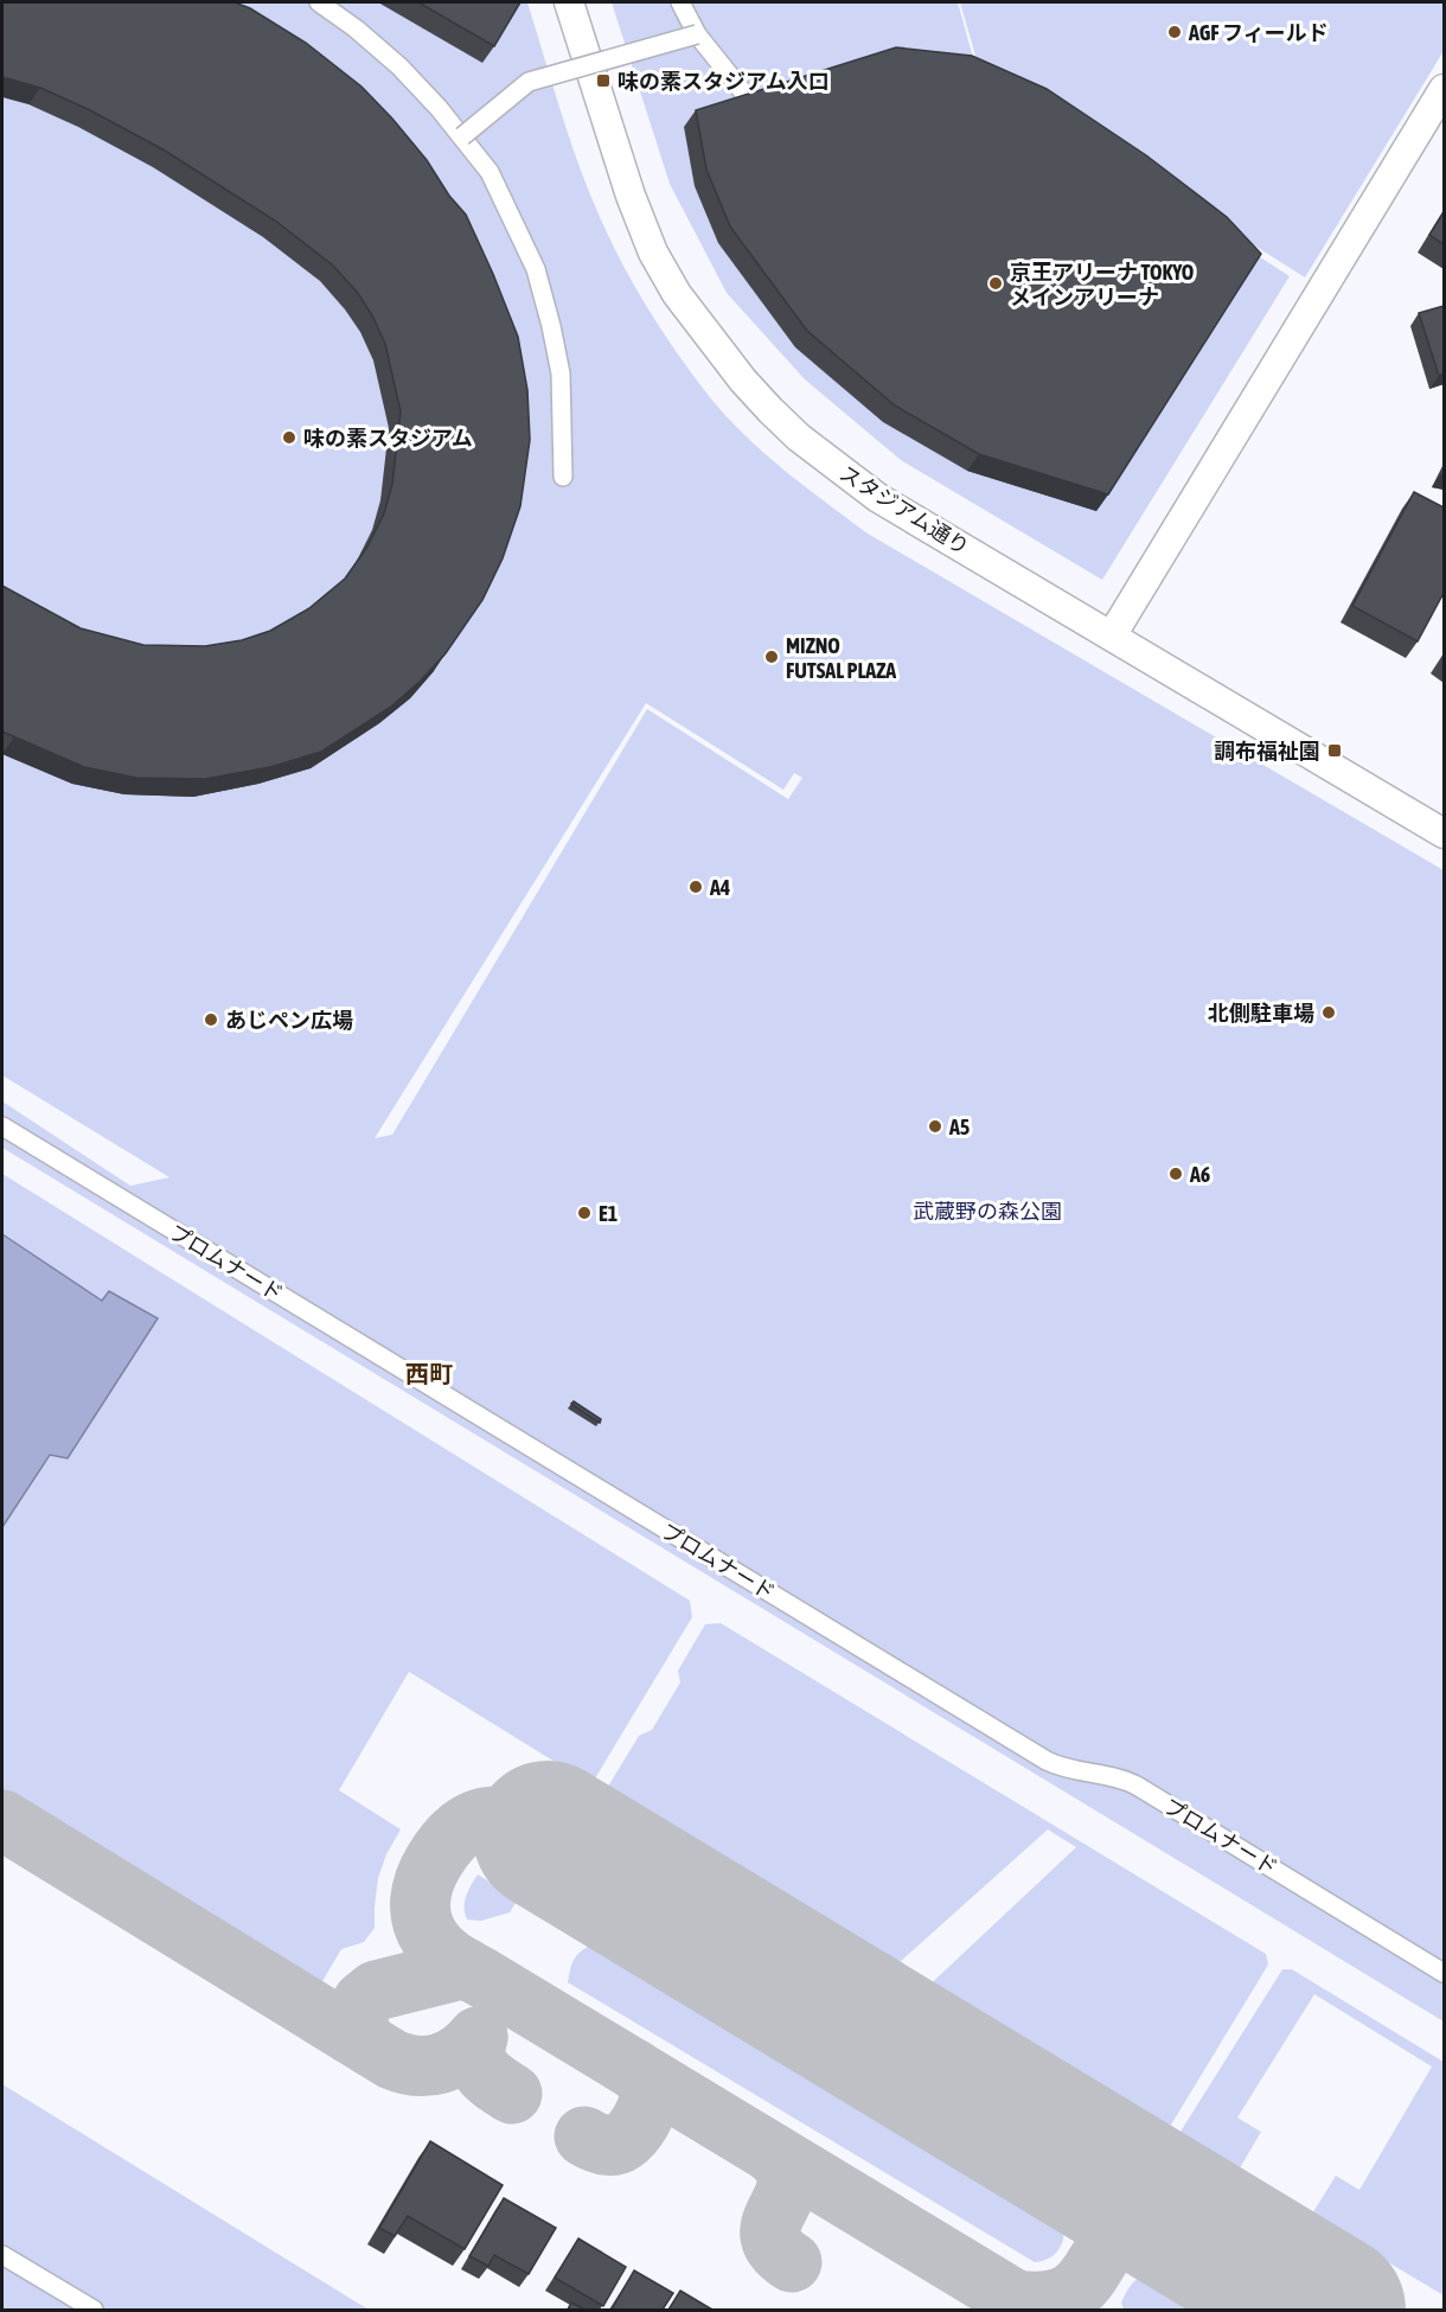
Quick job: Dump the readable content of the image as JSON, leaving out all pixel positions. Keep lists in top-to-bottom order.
{
  "streets": {
    "street": ["スタジアム通り", "プロムナード"]
  },
  "districts": ["西町"],
  "parks": ["武蔵野の森公園"],
  "places": {
    "other": [
      "AGF フィールド",
      "京王アリーナ TOKYO メインアリーナ",
      "味の素スタジアム",
      "MIZNO FUTSAL PLAZA",
      "A4",
      "北側駐車場",
      "あじペン広場",
      "A5",
      "A6",
      "E1"
    ],
    "transit": ["味の素スタジアム入口", "調布福祉園"]
  }
}
